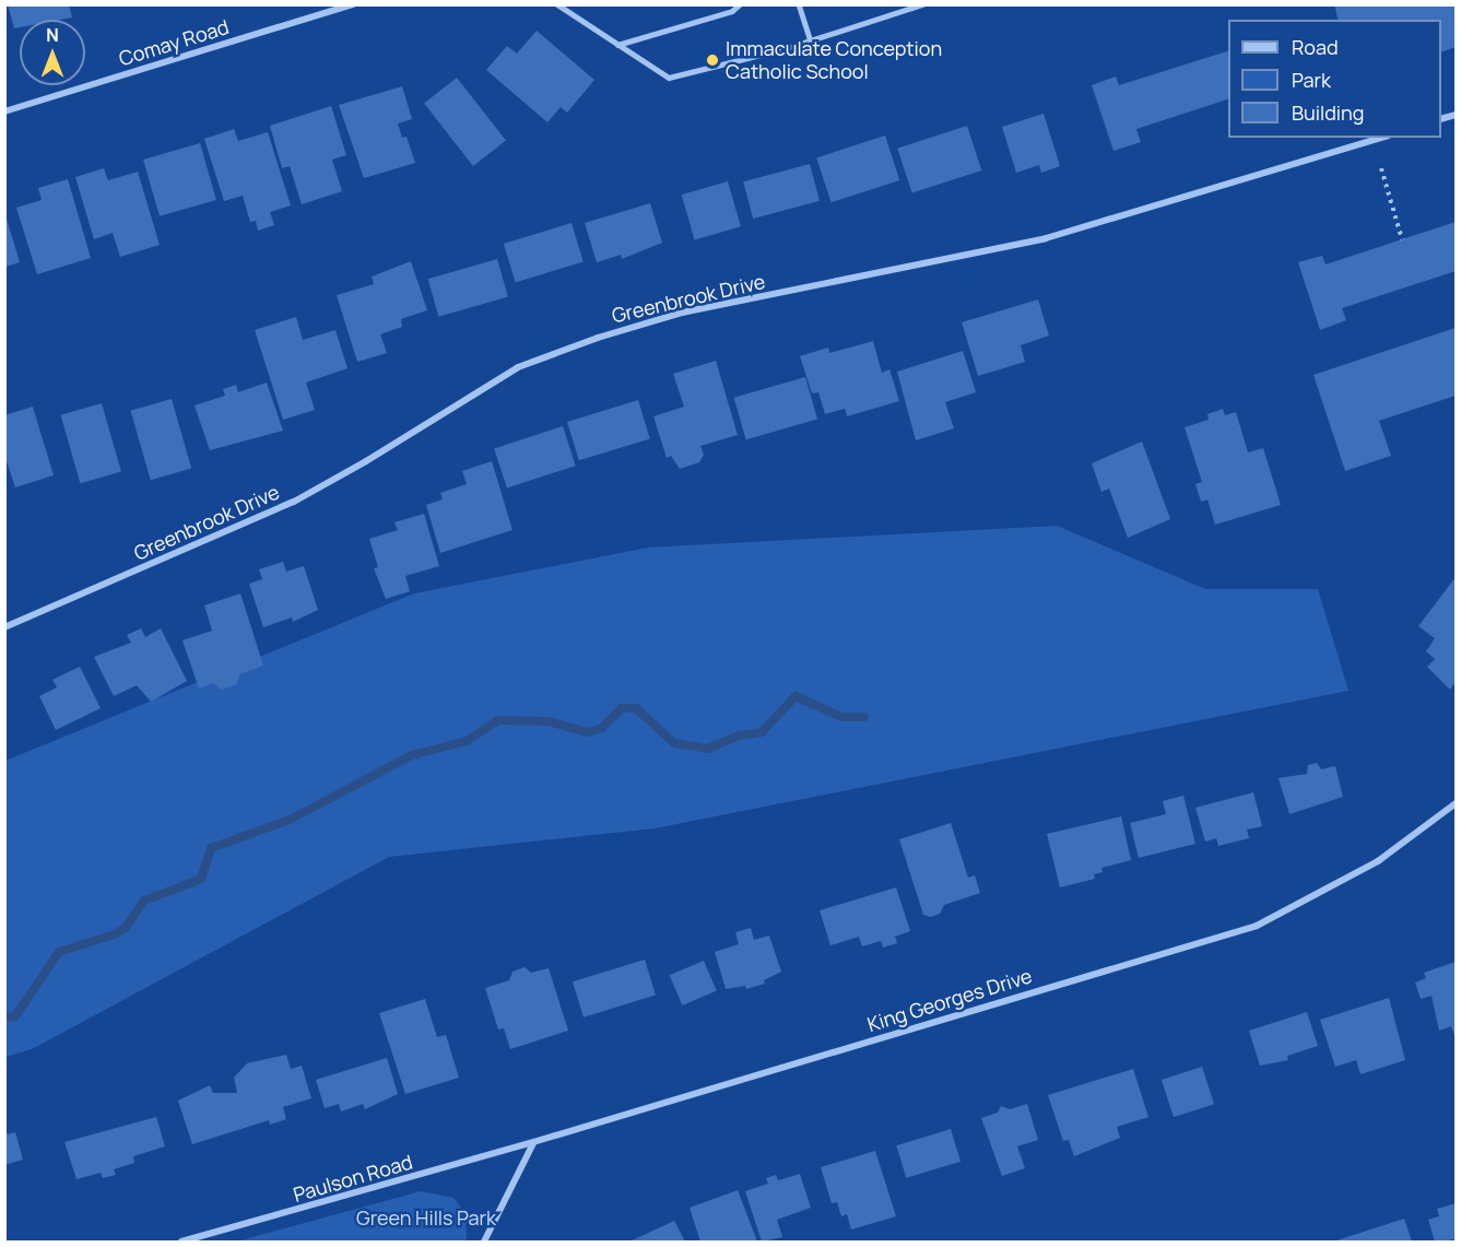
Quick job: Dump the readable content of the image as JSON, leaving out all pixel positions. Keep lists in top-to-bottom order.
{
  "streets": {
    "street": [
      "Comay Road",
      "Greenbrook Drive",
      "King Georges Drive",
      "Paulson Road"
    ]
  },
  "crossings": [
    ["King Georges Drive", "Paulson Road"]
  ],
  "parks": ["Green Hills Park"],
  "places": ["Immaculate Conception Catholic School"],
  "legend": ["Road", "Park", "Building"],
  "north": "top"
}
